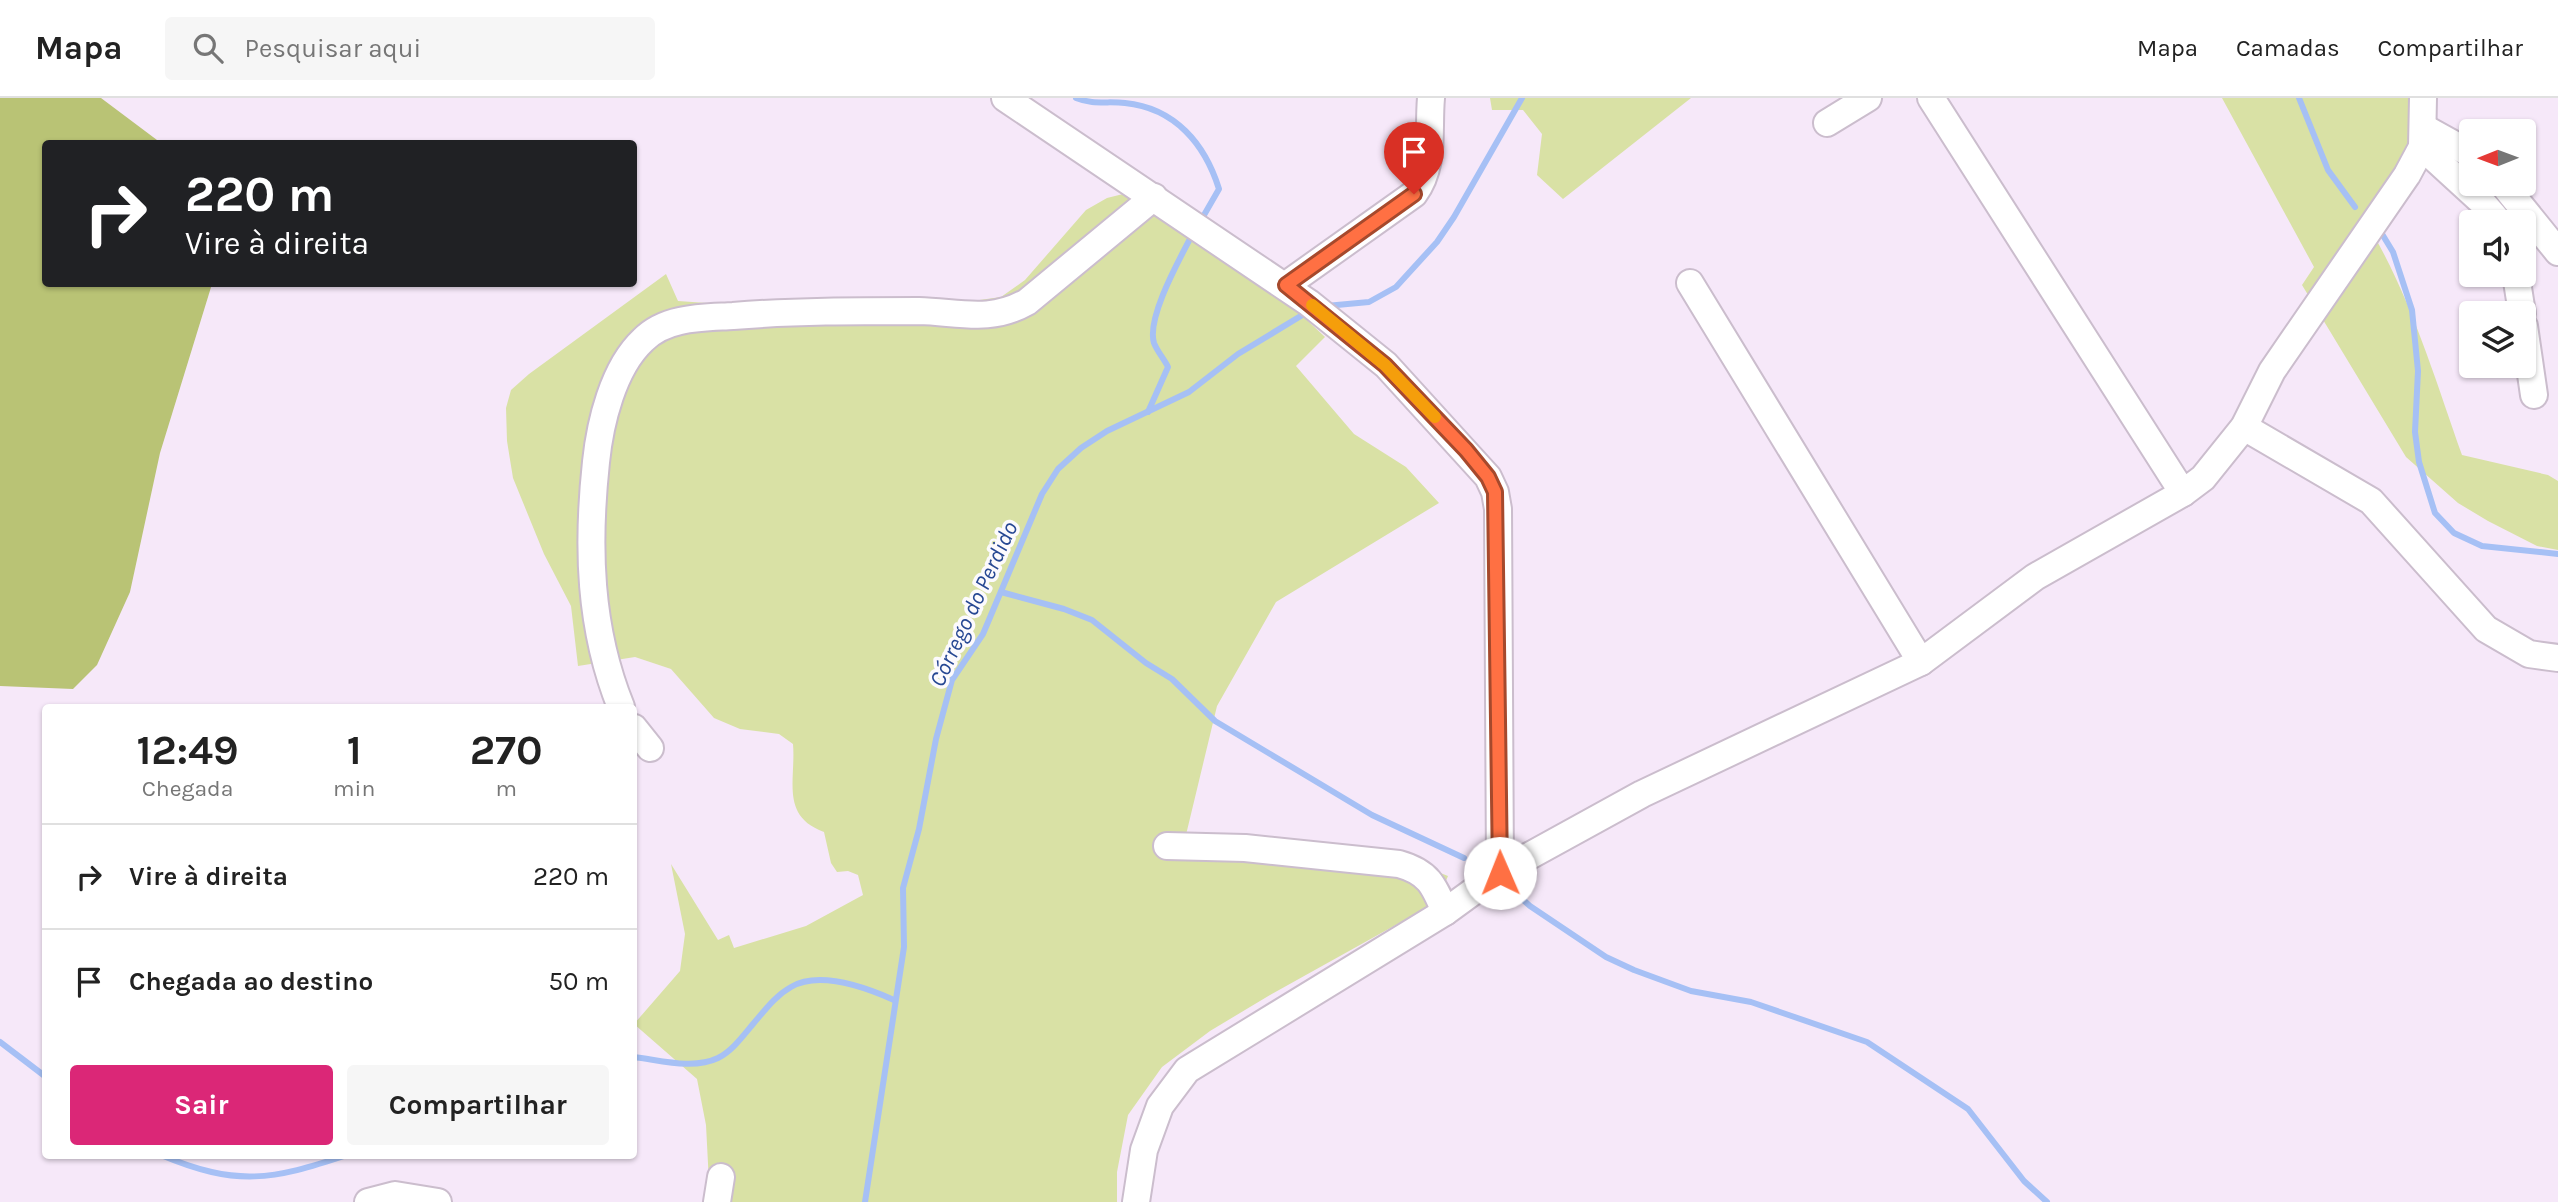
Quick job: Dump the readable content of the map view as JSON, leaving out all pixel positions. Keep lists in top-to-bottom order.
{
  "water": ["Córrego do Perdido"],
  "north": "left",
  "page": {
    "header": "Mapa",
    "search": "Pesquisar aqui",
    "nav": ["Mapa", "Camadas", "Compartilhar"],
    "turn": ["220 m", "Vire à direita"],
    "eta": [
      "12:49",
      "Chegada",
      "1",
      "min",
      "270",
      "m"
    ],
    "list": [
      {
        "name": "Vire à direita",
        "value": "220 m"
      },
      {
        "name": "Chegada ao destino",
        "value": "50 m"
      }
    ],
    "buttons": ["Sair", "Compartilhar"]
  }
}
